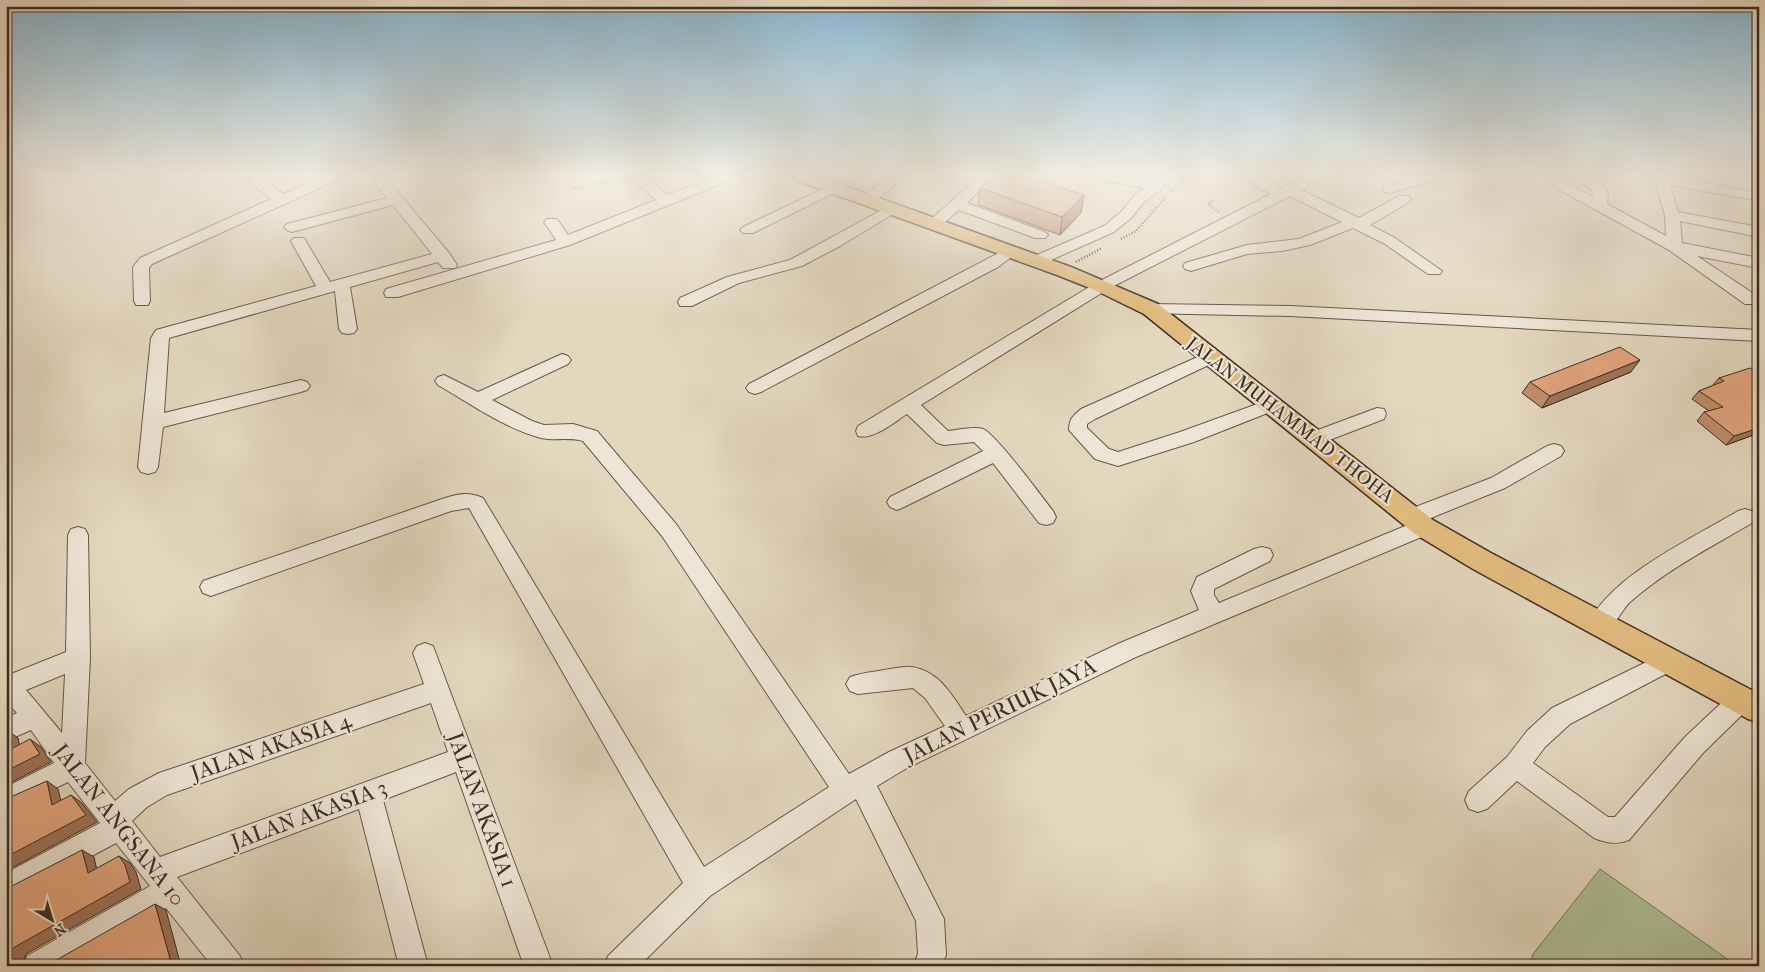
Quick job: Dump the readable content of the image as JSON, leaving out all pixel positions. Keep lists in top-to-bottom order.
{
  "streets": {
    "main road": ["JALAN MUHAMMAD THOHA"],
    "street": [
      "JALAN PERIUK JAYA",
      "JALAN AKASIA 4",
      "JALAN AKASIA 1",
      "JALAN AKASIA 3",
      "JALAN ANGSANA 10"
    ]
  },
  "crossings": [
    ["JALAN MUHAMMAD THOHA", "JALAN PERIUK JAYA"],
    ["JALAN AKASIA 4", "JALAN AKASIA 1"],
    ["JALAN AKASIA 4", "JALAN ANGSANA 10"],
    ["JALAN AKASIA 1", "JALAN AKASIA 3"],
    ["JALAN AKASIA 3", "JALAN ANGSANA 10"]
  ],
  "north": "bottom right"
}
